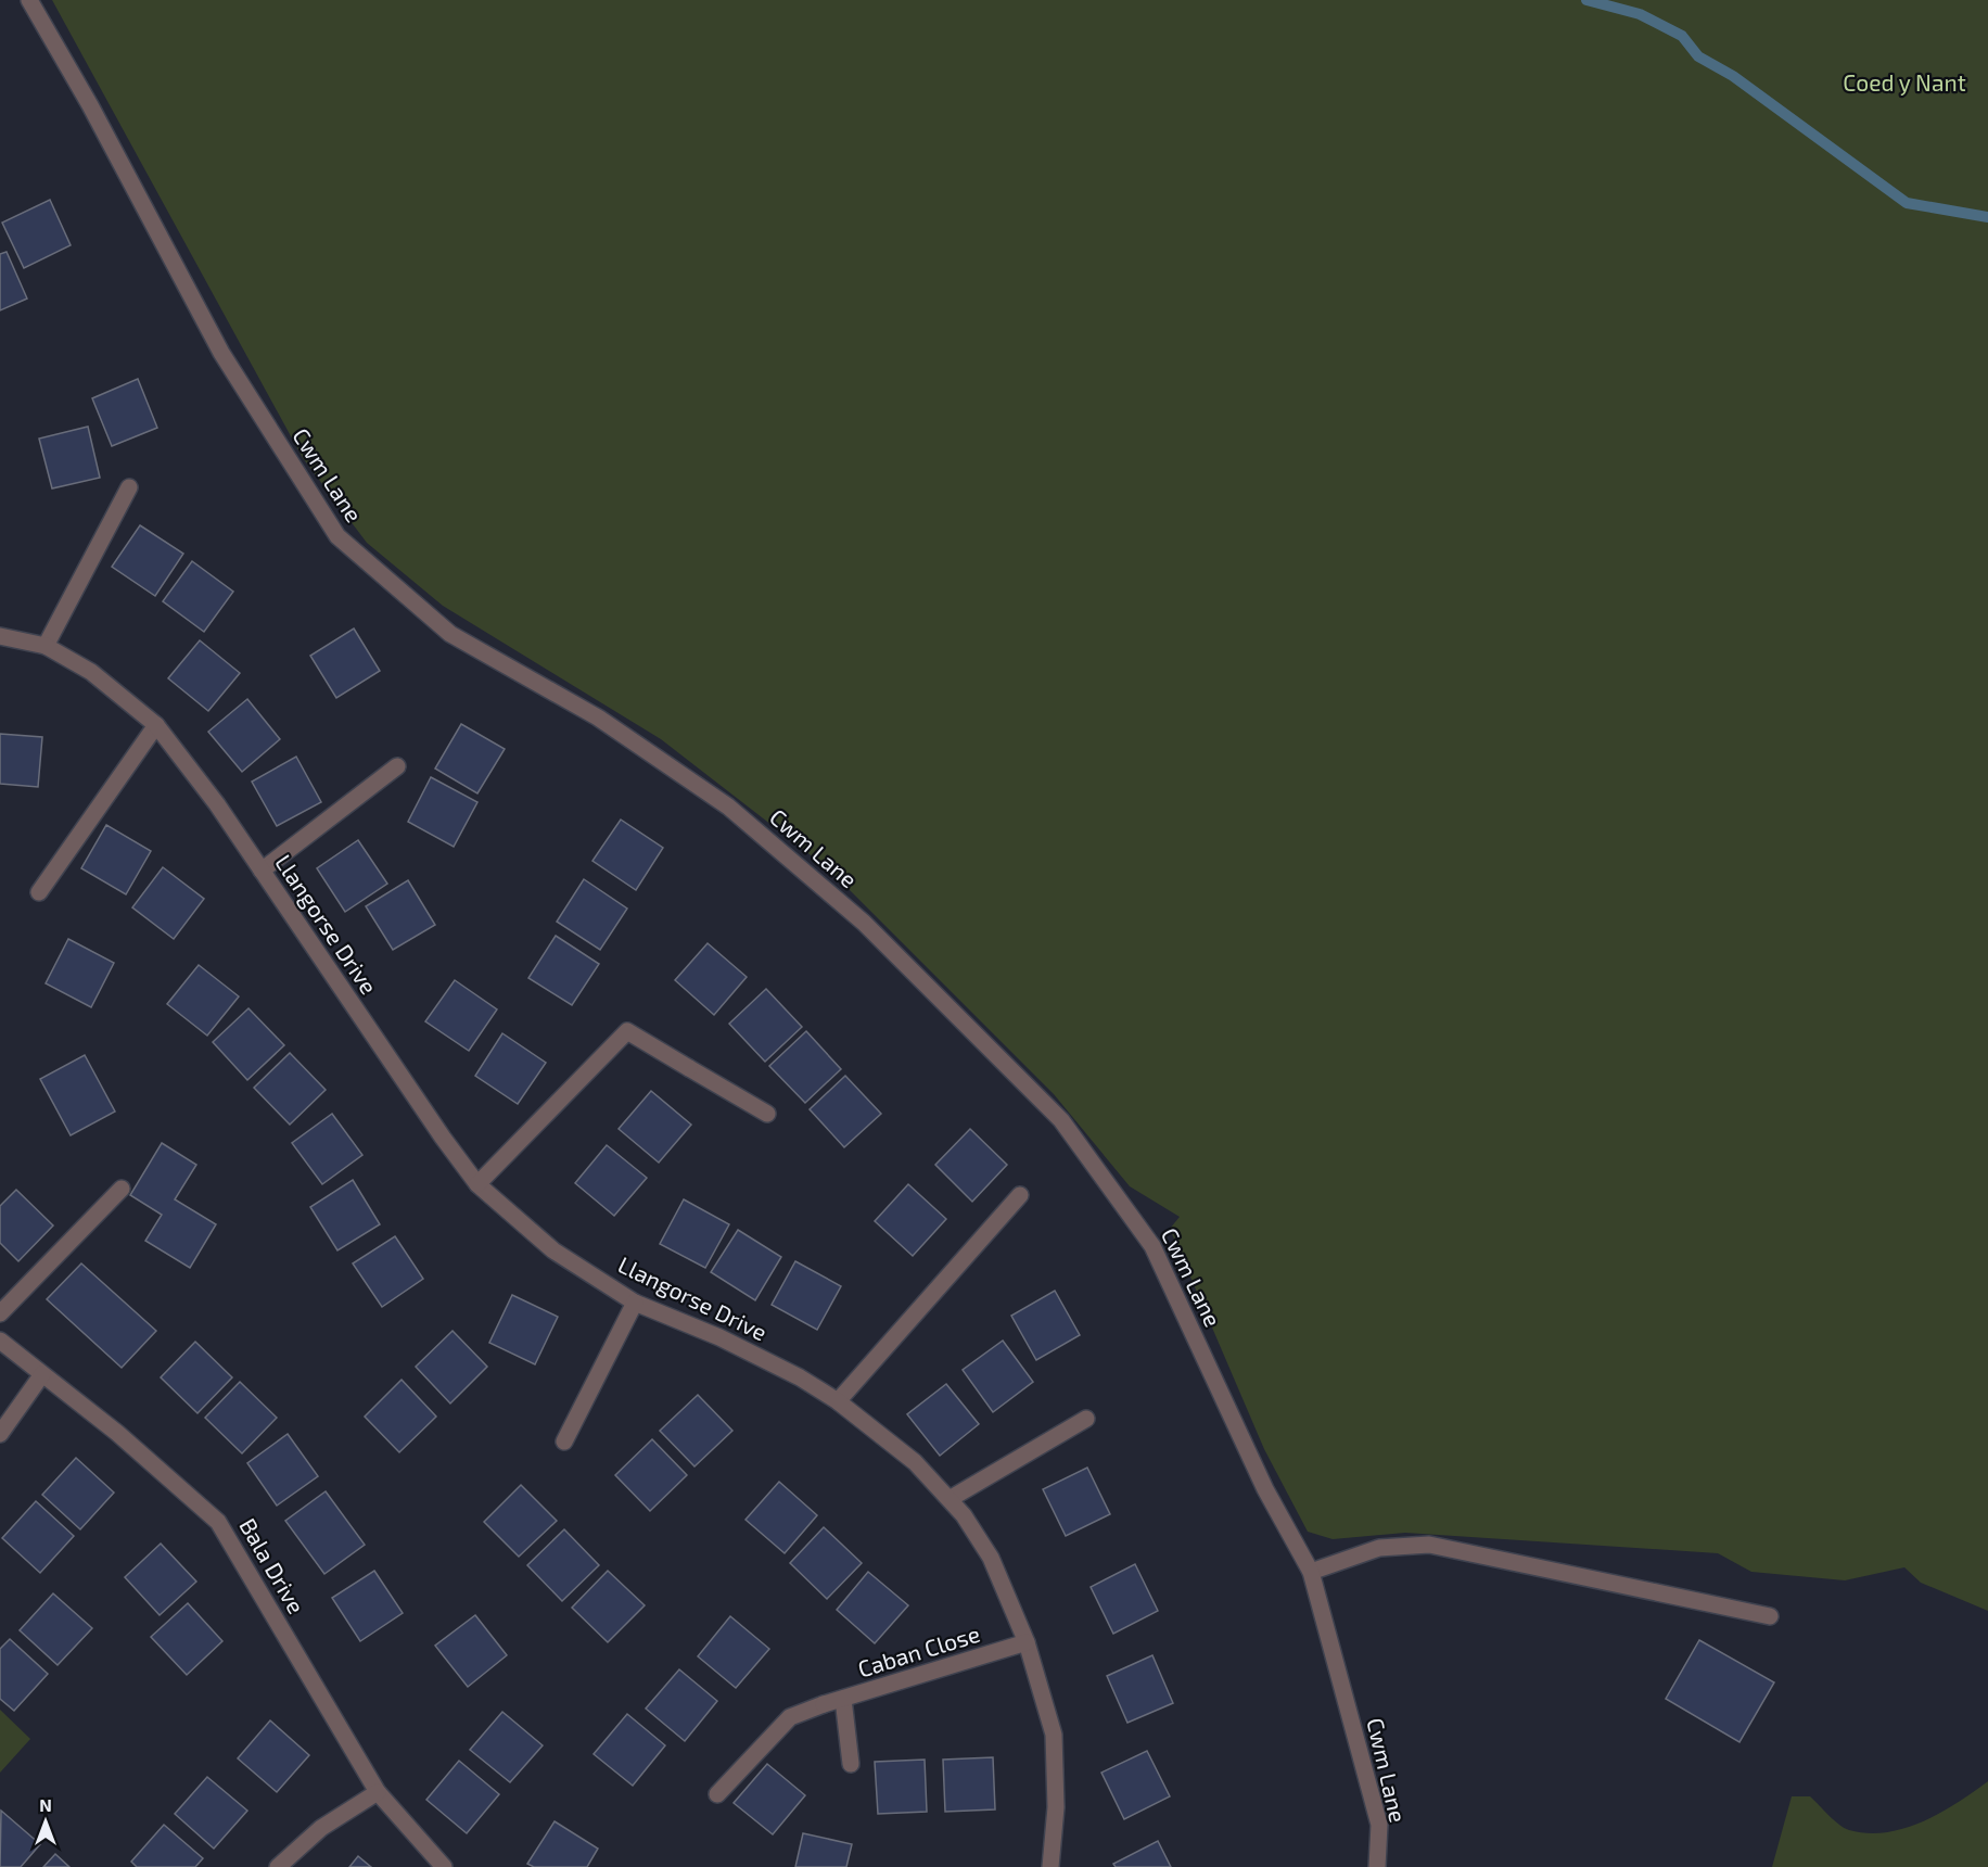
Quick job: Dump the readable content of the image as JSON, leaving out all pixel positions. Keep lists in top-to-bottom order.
{
  "streets": {
    "street": [
      "Cwm Lane",
      "Llangorse Drive",
      "Bala Drive",
      "Caban Close"
    ]
  },
  "crossings": [
    ["Llangorse Drive", "Caban Close"]
  ],
  "parks": ["Coed y Nant"],
  "north": "top"
}
